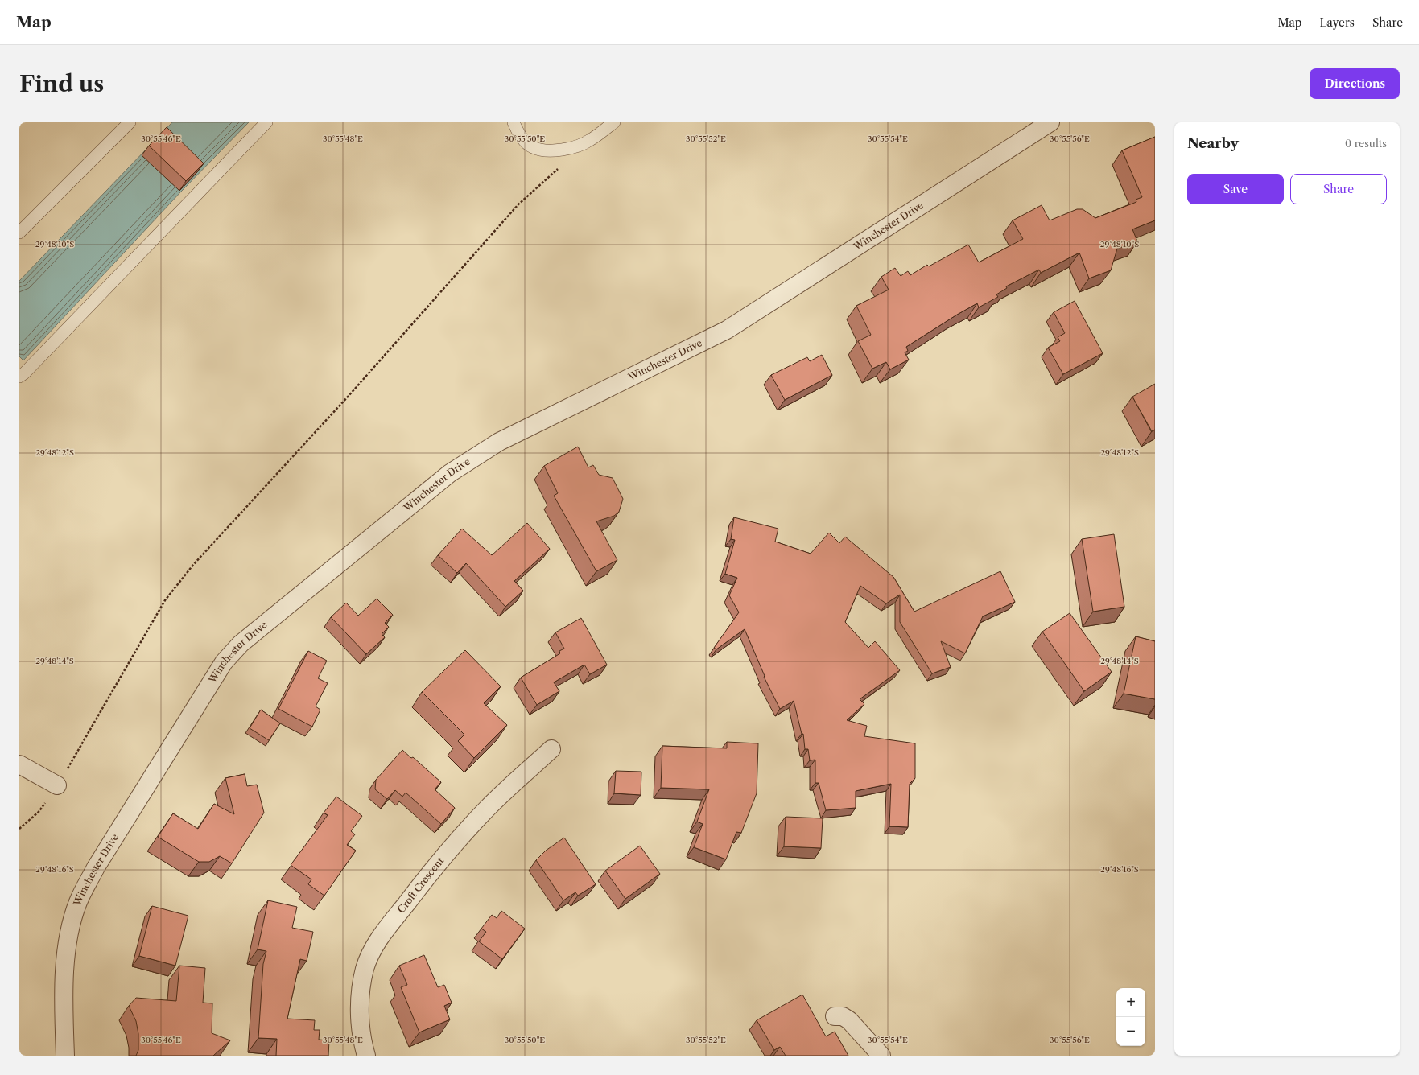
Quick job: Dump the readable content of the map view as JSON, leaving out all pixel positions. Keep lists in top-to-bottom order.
{
  "streets": {
    "street": ["Winchester Drive", "Croft Crescent"]
  },
  "page": {
    "header": "Map",
    "nav": ["Map", "Layers", "Share"],
    "buttons": [
      "Directions",
      ["Save", "Share"]
    ],
    "title": "Find us",
    "heading": ["Nearby", "0 results"],
    "map_buttons": ["+", "−"]
  },
  "coordinates": [
    "30°55'46\"E",
    "30°55'48\"E",
    "30°55'50\"E",
    "30°55'52\"E",
    "30°55'54\"E",
    "30°55'56\"E",
    "29°48'10\"S",
    "29°48'12\"S",
    "29°48'14\"S",
    "29°48'16\"S"
  ]
}
